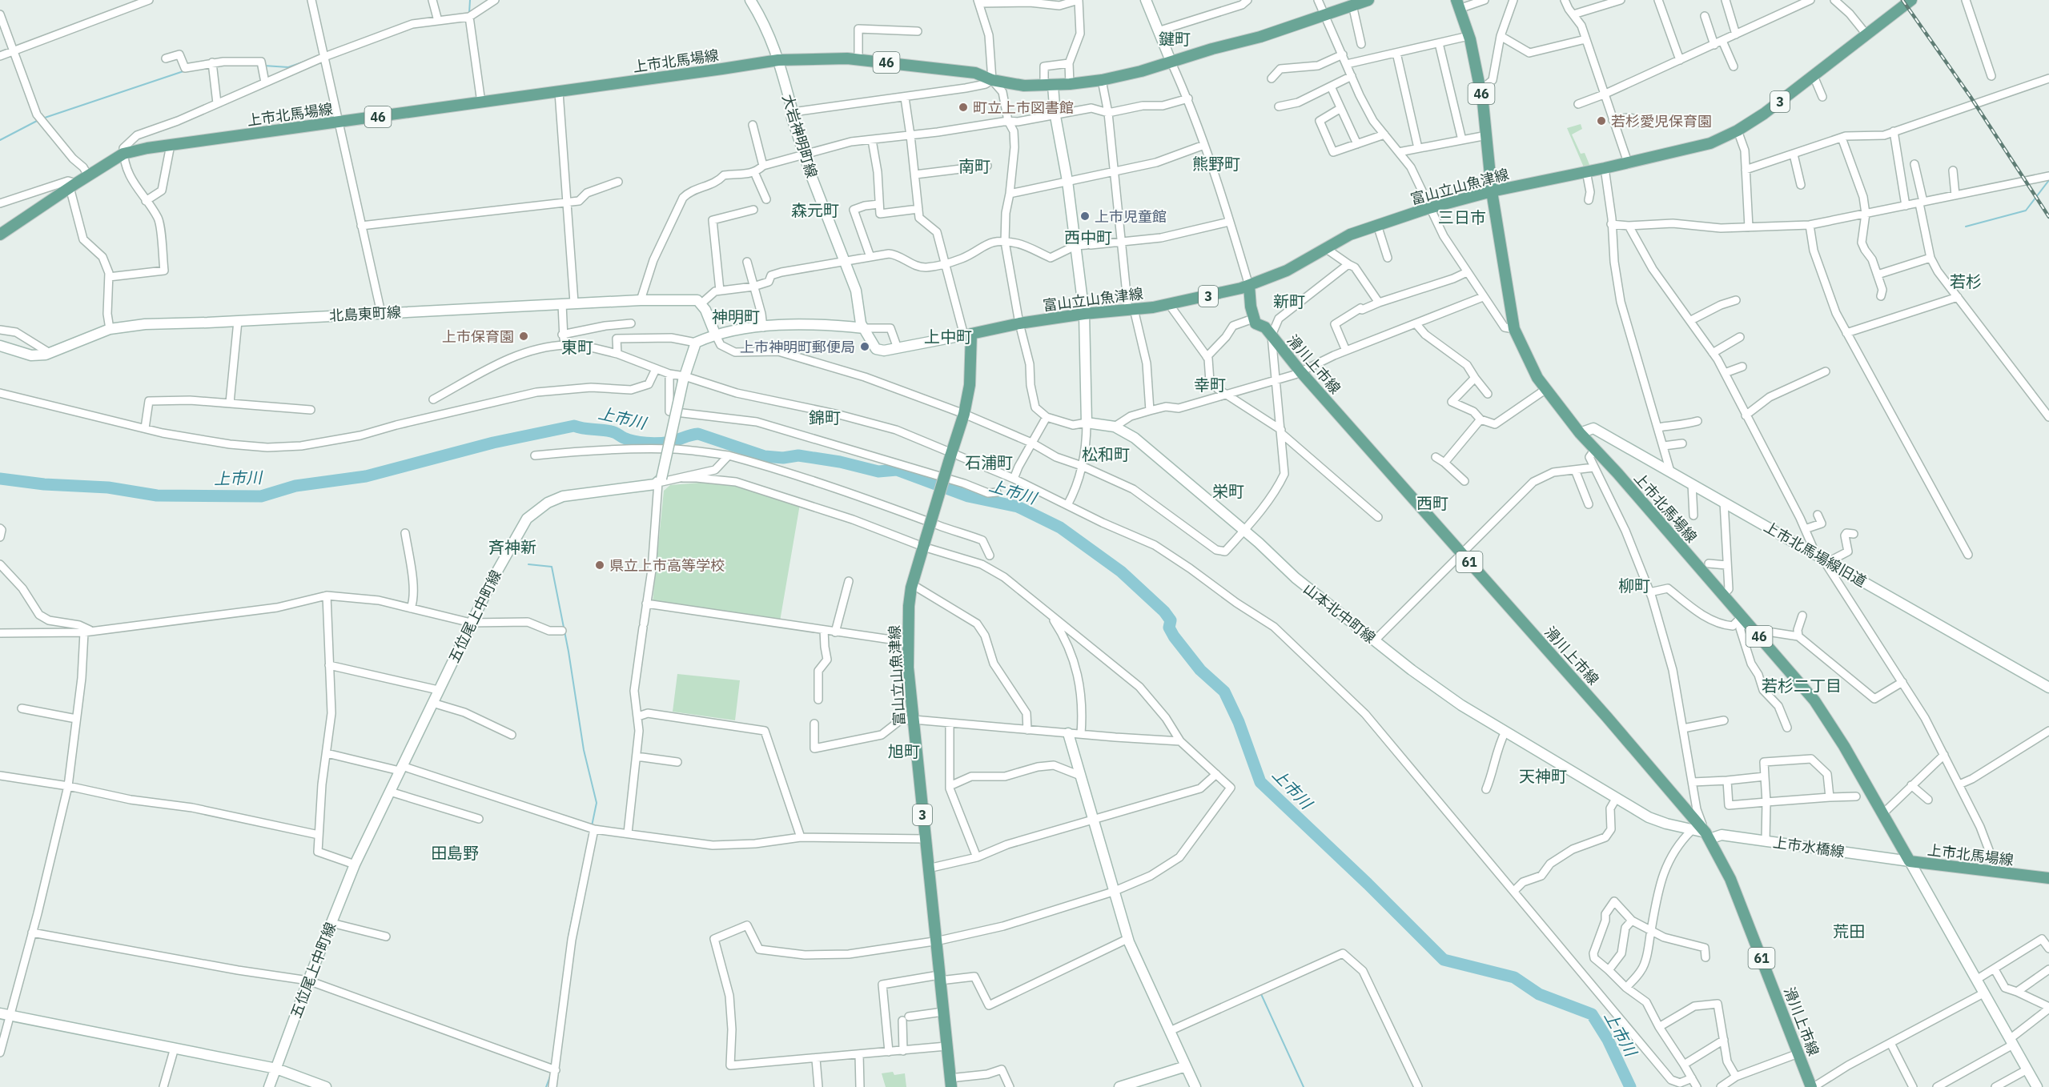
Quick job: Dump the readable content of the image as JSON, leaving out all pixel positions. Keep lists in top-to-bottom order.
{
  "streets": {
    "main road": [
      "上市北馬場線",
      "46",
      "3",
      "大岩神明町線",
      "富山立山魚津線",
      "北島東町線",
      "滑川上市線",
      "上市北馬場線旧道",
      "61",
      "山本北中町線",
      "五位尾上中町線",
      "上市水橋線"
    ]
  },
  "crossings": [
    ["上市北馬場線", "大岩神明町線"],
    ["上市北馬場線", "富山立山魚津線"],
    ["上市北馬場線", "上市北馬場線旧道"],
    ["上市北馬場線", "上市水橋線"],
    ["滑川上市線", "山本北中町線"],
    ["滑川上市線", "上市水橋線"],
    ["山本北中町線", "上市水橋線"]
  ],
  "districts": [
    "鍵町",
    "熊野町",
    "南町",
    "森元町",
    "三日市",
    "西中町",
    "若杉",
    "新町",
    "神明町",
    "上中町",
    "東町",
    "幸町",
    "錦町",
    "松和町",
    "石浦町",
    "栄町",
    "西町",
    "斉神新",
    "柳町",
    "若杉二丁目",
    "旭町",
    "天神町",
    "田島野",
    "荒田"
  ],
  "water": ["上市川"],
  "places": [
    "町立上市図書館",
    "若杉愛児保育園",
    "上市児童館",
    "上市保育園",
    "上市神明町郵便局",
    "県立上市高等学校"
  ]
}
